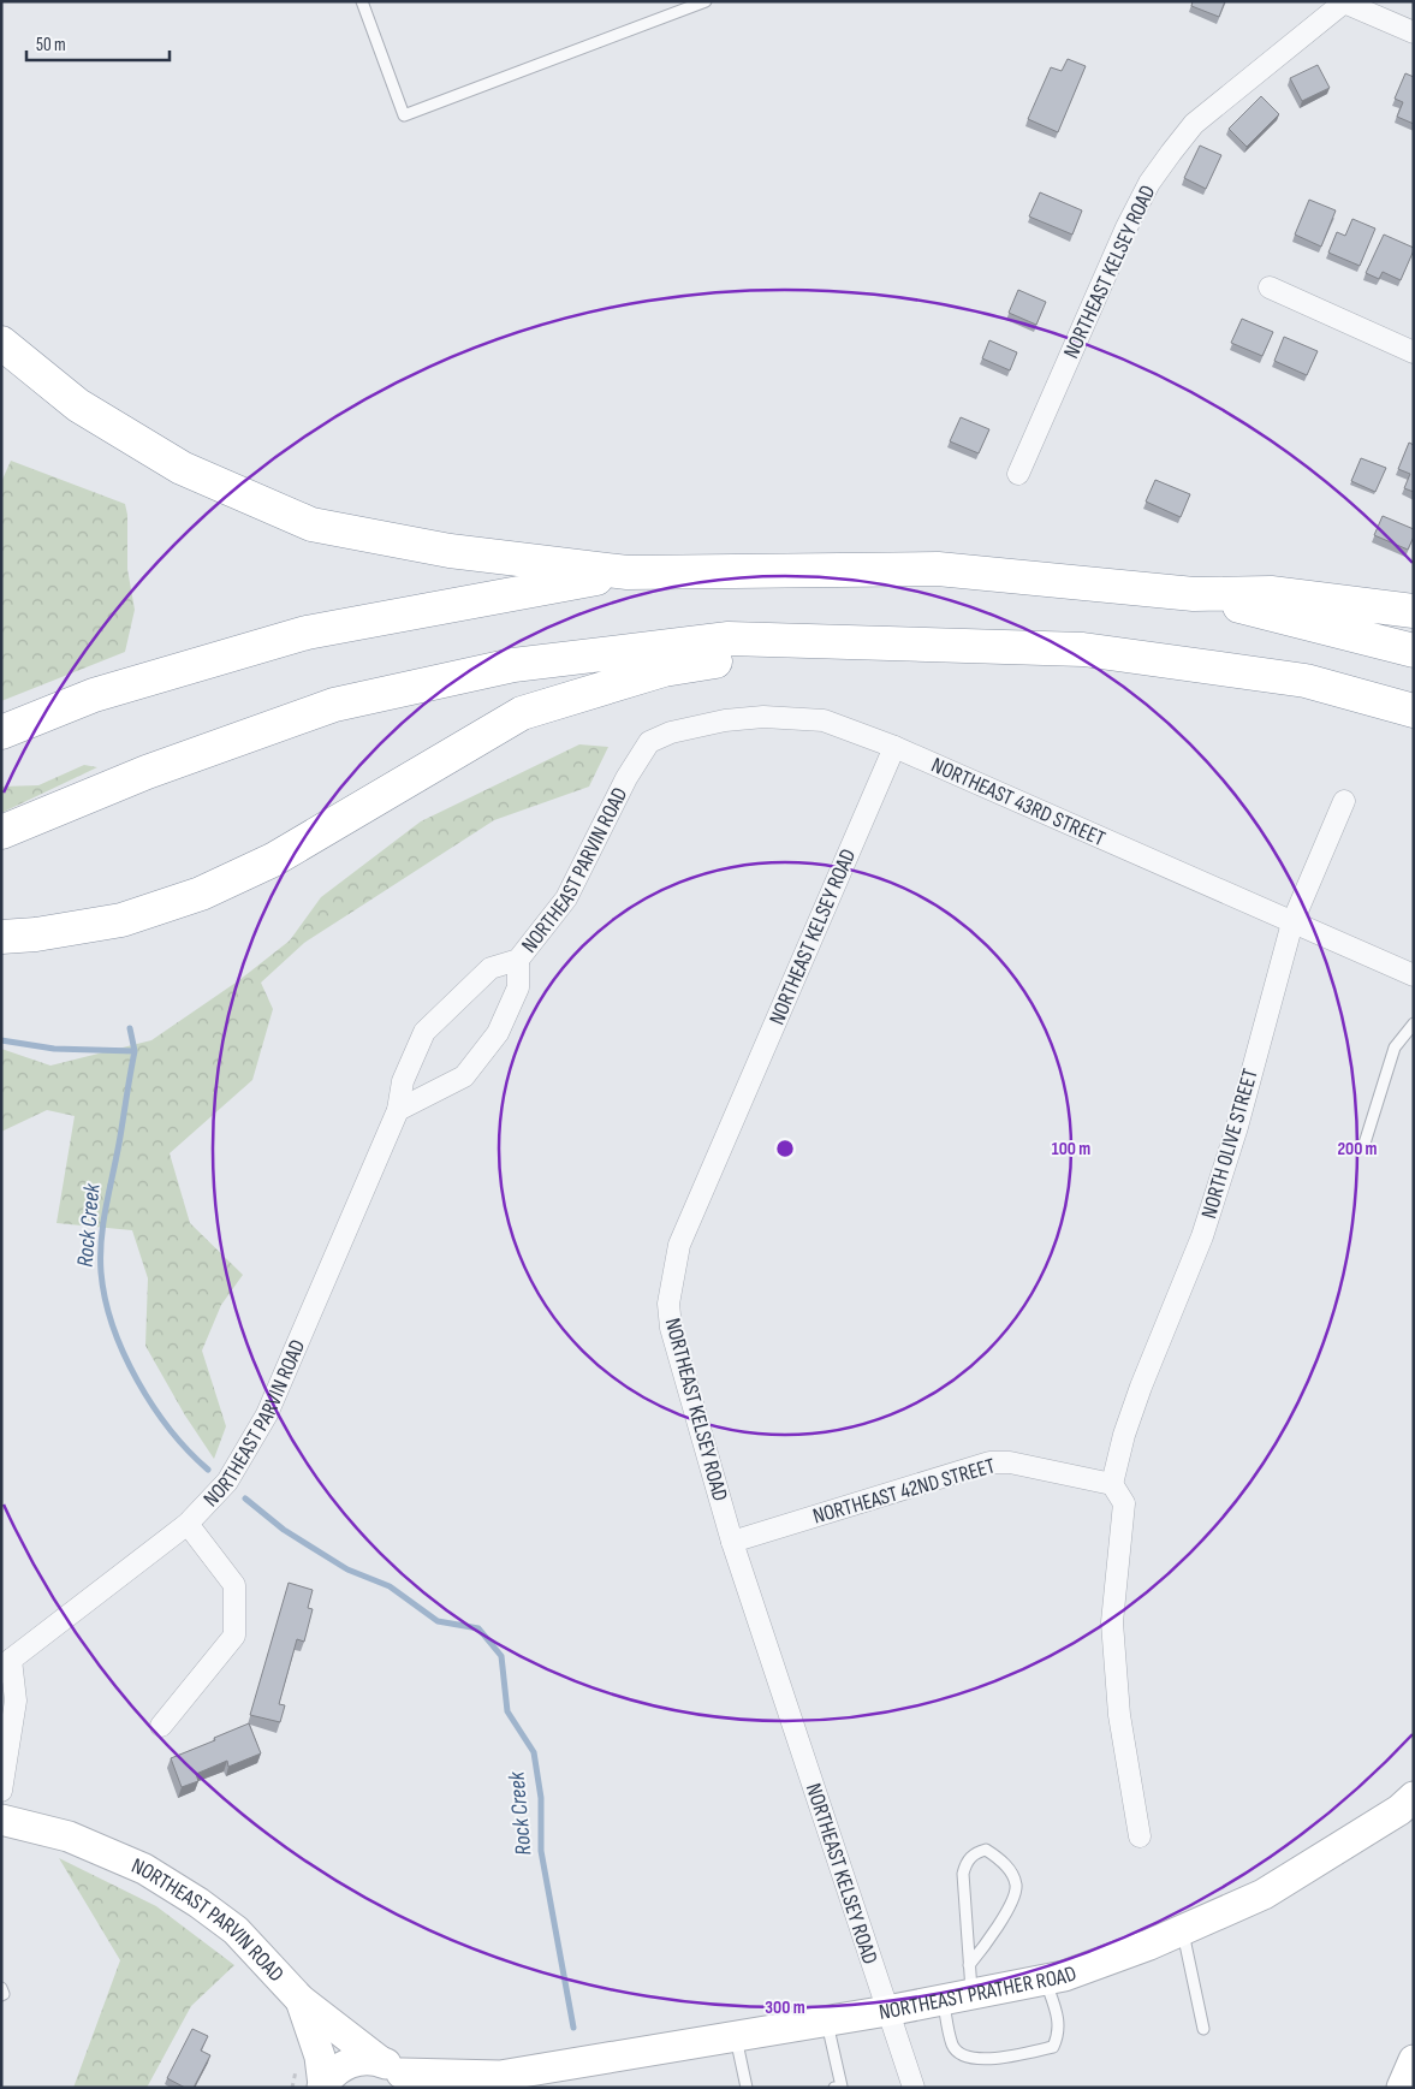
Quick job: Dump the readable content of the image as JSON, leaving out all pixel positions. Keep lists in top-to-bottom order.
{
  "streets": {
    "main road": ["NORTHEAST PARVIN ROAD", "NORTHEAST PRATHER ROAD"],
    "street": [
      "NORTHEAST KELSEY ROAD",
      "NORTHEAST 43RD STREET",
      "NORTH OLIVE STREET",
      "NORTHEAST 42ND STREET"
    ]
  },
  "crossings": [
    ["NORTHEAST KELSEY ROAD", "NORTHEAST 43RD STREET"],
    ["NORTHEAST KELSEY ROAD", "NORTHEAST 42ND STREET"],
    ["NORTHEAST KELSEY ROAD", "NORTHEAST PRATHER ROAD"],
    ["NORTHEAST 43RD STREET", "NORTHEAST PARVIN ROAD"],
    ["NORTHEAST 43RD STREET", "NORTH OLIVE STREET"],
    ["NORTHEAST PARVIN ROAD", "NORTHEAST PRATHER ROAD"],
    ["NORTH OLIVE STREET", "NORTHEAST 42ND STREET"]
  ],
  "water": ["Rock Creek"],
  "scale_bar": "50 m",
  "rings": ["100 m", "200 m", "300 m"]
}
